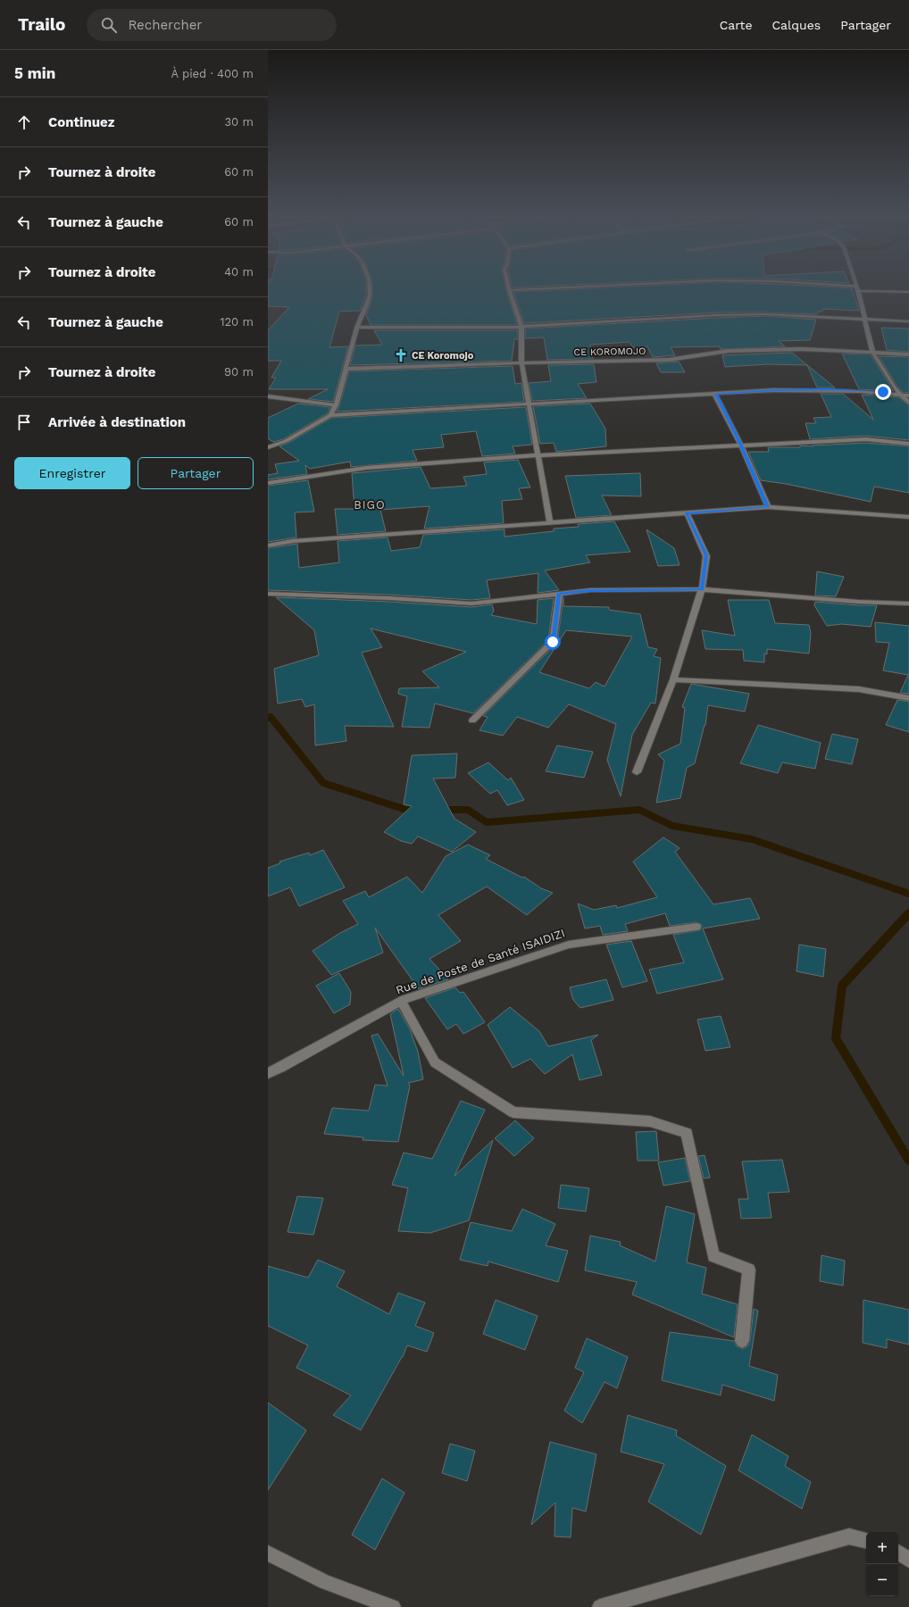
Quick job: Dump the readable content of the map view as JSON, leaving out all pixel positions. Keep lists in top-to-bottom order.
{
  "streets": {
    "street": ["CE KOROMOJO", "Rue de Poste de Santé ISAIDIZI"]
  },
  "districts": ["BIGO"],
  "places": {
    "church": ["CE Koromojo"]
  },
  "page": {
    "header": "Trailo",
    "search": "Rechercher",
    "nav": ["Carte", "Calques", "Partager"],
    "heading": ["5 min", "À pied · 400 m"],
    "list": [
      ["Continuez", "30 m"],
      ["Tournez à droite", "60 m"],
      ["Tournez à gauche", "60 m"],
      ["Tournez à droite", "40 m"],
      ["Tournez à gauche", "120 m"],
      ["Tournez à droite", "90 m"],
      "Arrivée à destination"
    ],
    "buttons": ["Enregistrer", "Partager"],
    "map_buttons": ["+", "−"]
  }
}
